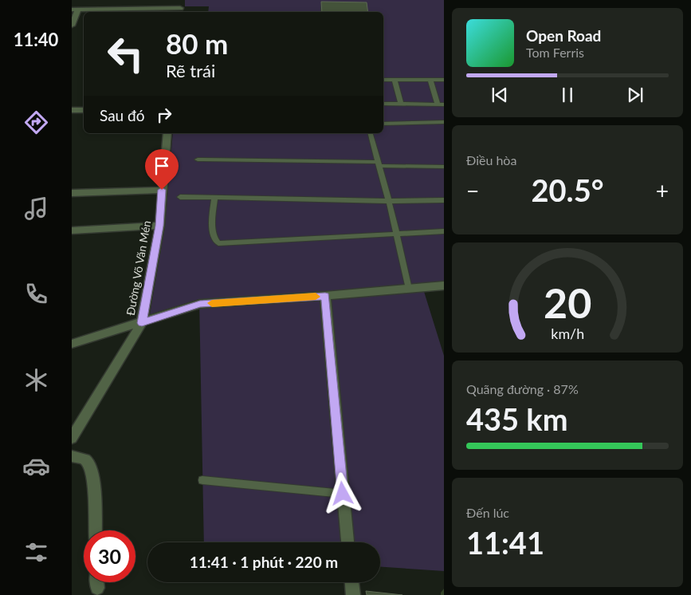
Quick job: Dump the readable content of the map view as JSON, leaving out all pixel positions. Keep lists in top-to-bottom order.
{
  "streets": {
    "street": ["Đường Võ Văn Mén"]
  },
  "page": {
    "tabs": "11:40",
    "turn": ["80 m", "Rẽ trái"],
    "song": ["Open Road", "Tom Ferris"],
    "then": "Sau đó",
    "tile": [
      "Điều hòa",
      ["Quãng đường · 87%", "435 km"],
      ["Đến lúc", "11:41"]
    ],
    "heat": ["−", "20.5°", "+"],
    "limit": "30",
    "trip": "11:41 · 1 phút · 220 m",
    "gauge": ["20", "km/h"]
  }
}
